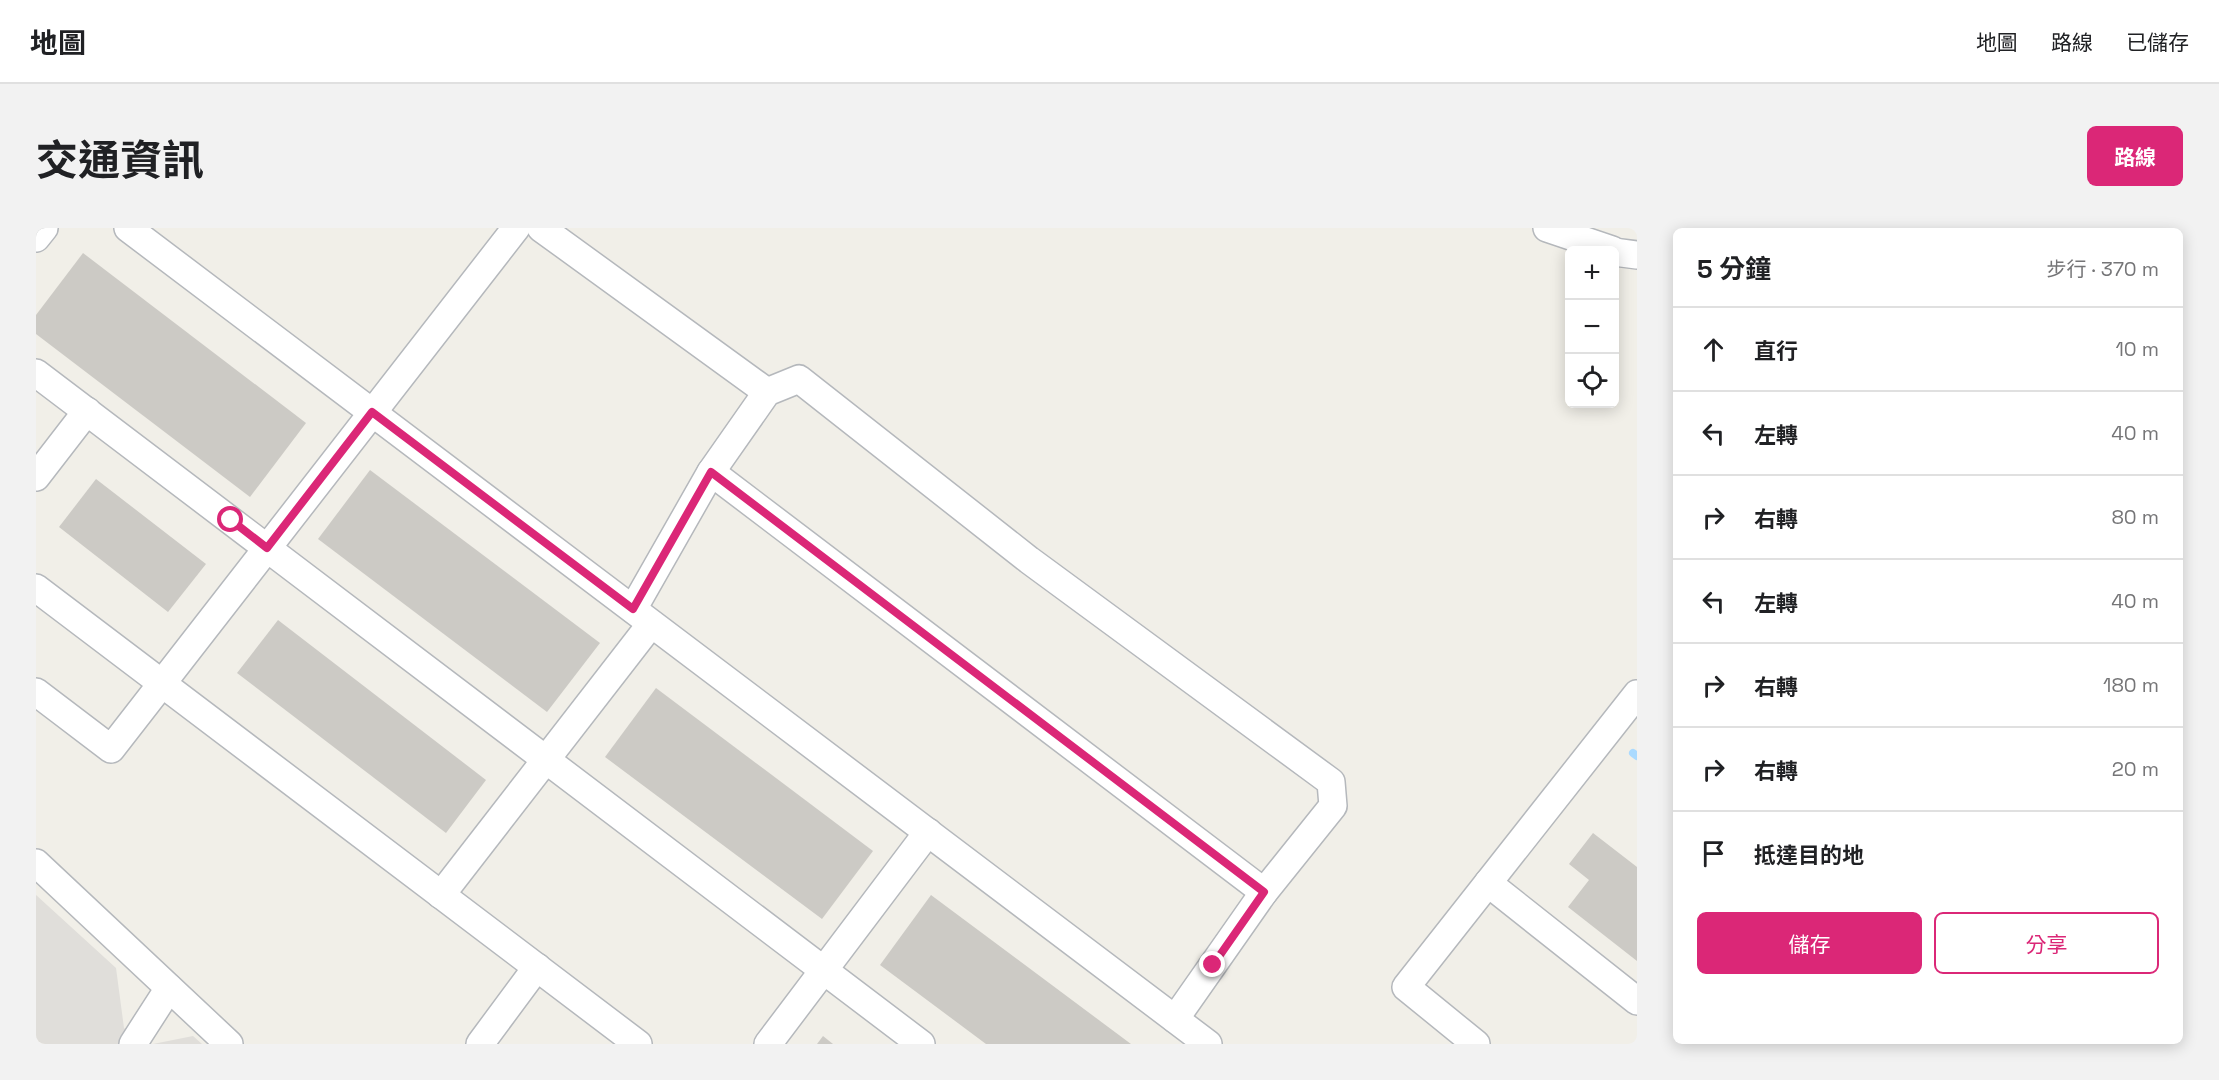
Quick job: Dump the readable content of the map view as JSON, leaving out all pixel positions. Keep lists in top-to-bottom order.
{
  "page": {
    "header": "地圖",
    "nav": ["地圖", "路線", "已儲存"],
    "title": "交通資訊",
    "buttons": [
      "路線",
      ["儲存", "分享"]
    ],
    "heading": ["5 分鐘", "步行 · 370 m"],
    "map_buttons": ["+", "−"],
    "list": [
      ["直行", "10 m"],
      ["左轉", "40 m"],
      ["右轉", "80 m"],
      ["左轉", "40 m"],
      ["右轉", "180 m"],
      ["右轉", "20 m"],
      "抵達目的地"
    ]
  }
}
